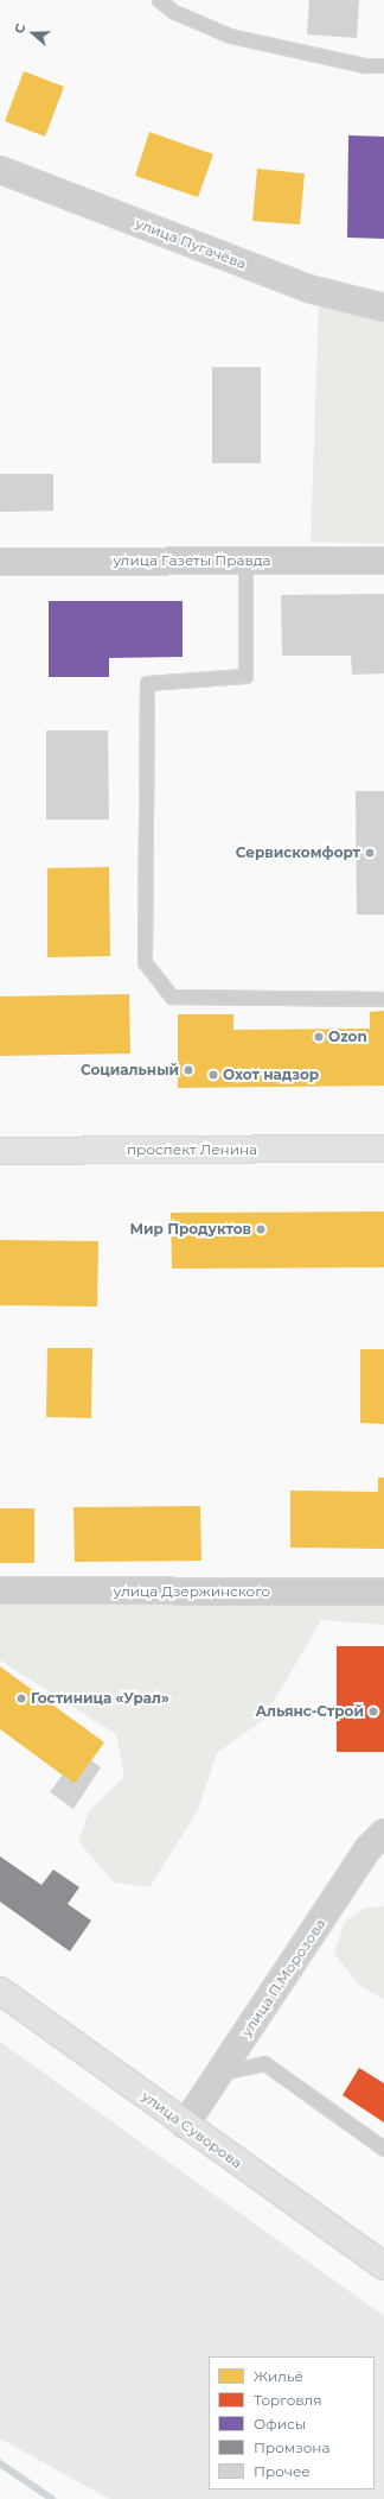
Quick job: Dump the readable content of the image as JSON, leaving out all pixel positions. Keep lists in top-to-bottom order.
{
  "streets": {
    "main road": ["проспект Ленина", "улица Суворова"],
    "street": [
      "улица Пугачёва",
      "улица Газеты Правда",
      "улица Дзержинского",
      "улица П.Морозова"
    ]
  },
  "crossings": [
    ["улица П.Морозова", "улица Суворова"]
  ],
  "places": [
    "Сервискомфорт",
    "Ozon",
    "Социальный",
    "Охот надзор",
    "Мир Продуктов",
    "Гостиница «Урал»",
    "Альянс-Строй"
  ],
  "legend": [
    "Жильё",
    "Торговля",
    "Офисы",
    "Промзона",
    "Прочее"
  ],
  "north": "left"
}
